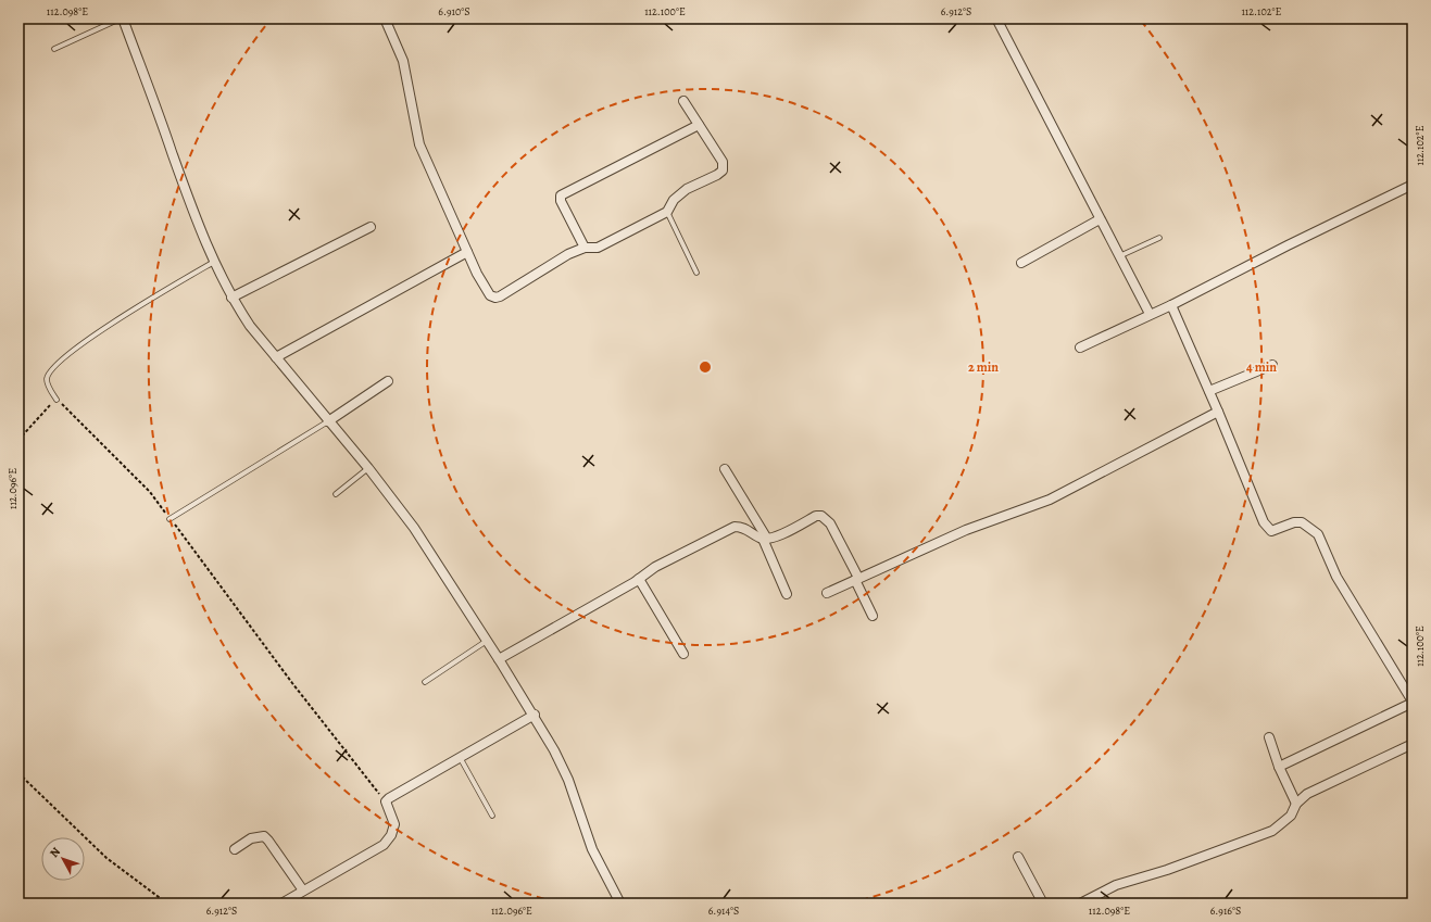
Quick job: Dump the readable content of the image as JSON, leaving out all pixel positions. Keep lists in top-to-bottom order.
{
  "north": "top left",
  "coordinates": [
    "112.098°E",
    "6.910°S",
    "112.100°E",
    "6.912°S",
    "112.102°E",
    "112.096°E",
    "6.914°S",
    "6.916°S"
  ],
  "rings": ["2 min", "4 min"]
}
